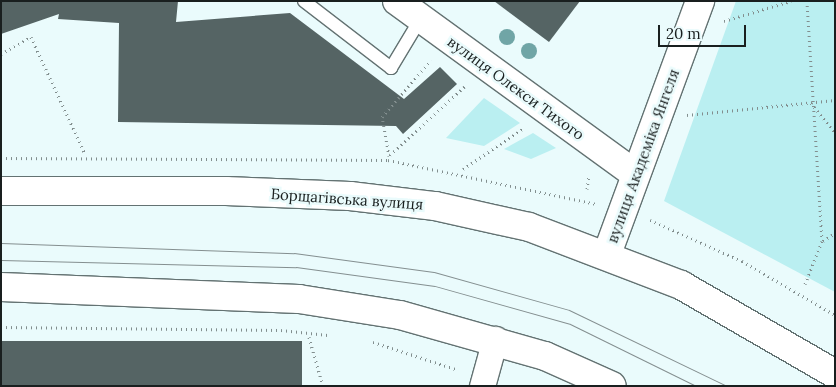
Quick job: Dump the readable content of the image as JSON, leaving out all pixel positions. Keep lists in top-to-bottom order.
{
  "streets": {
    "main road": ["вулиця Олекси Тихого", "вулиця Академіка Янгеля", "Борщагівська вулиця"]
  },
  "crossings": [
    ["вулиця Олекси Тихого", "вулиця Академіка Янгеля"],
    ["вулиця Академіка Янгеля", "Борщагівська вулиця"]
  ],
  "scale_bar": "20 m"
}
